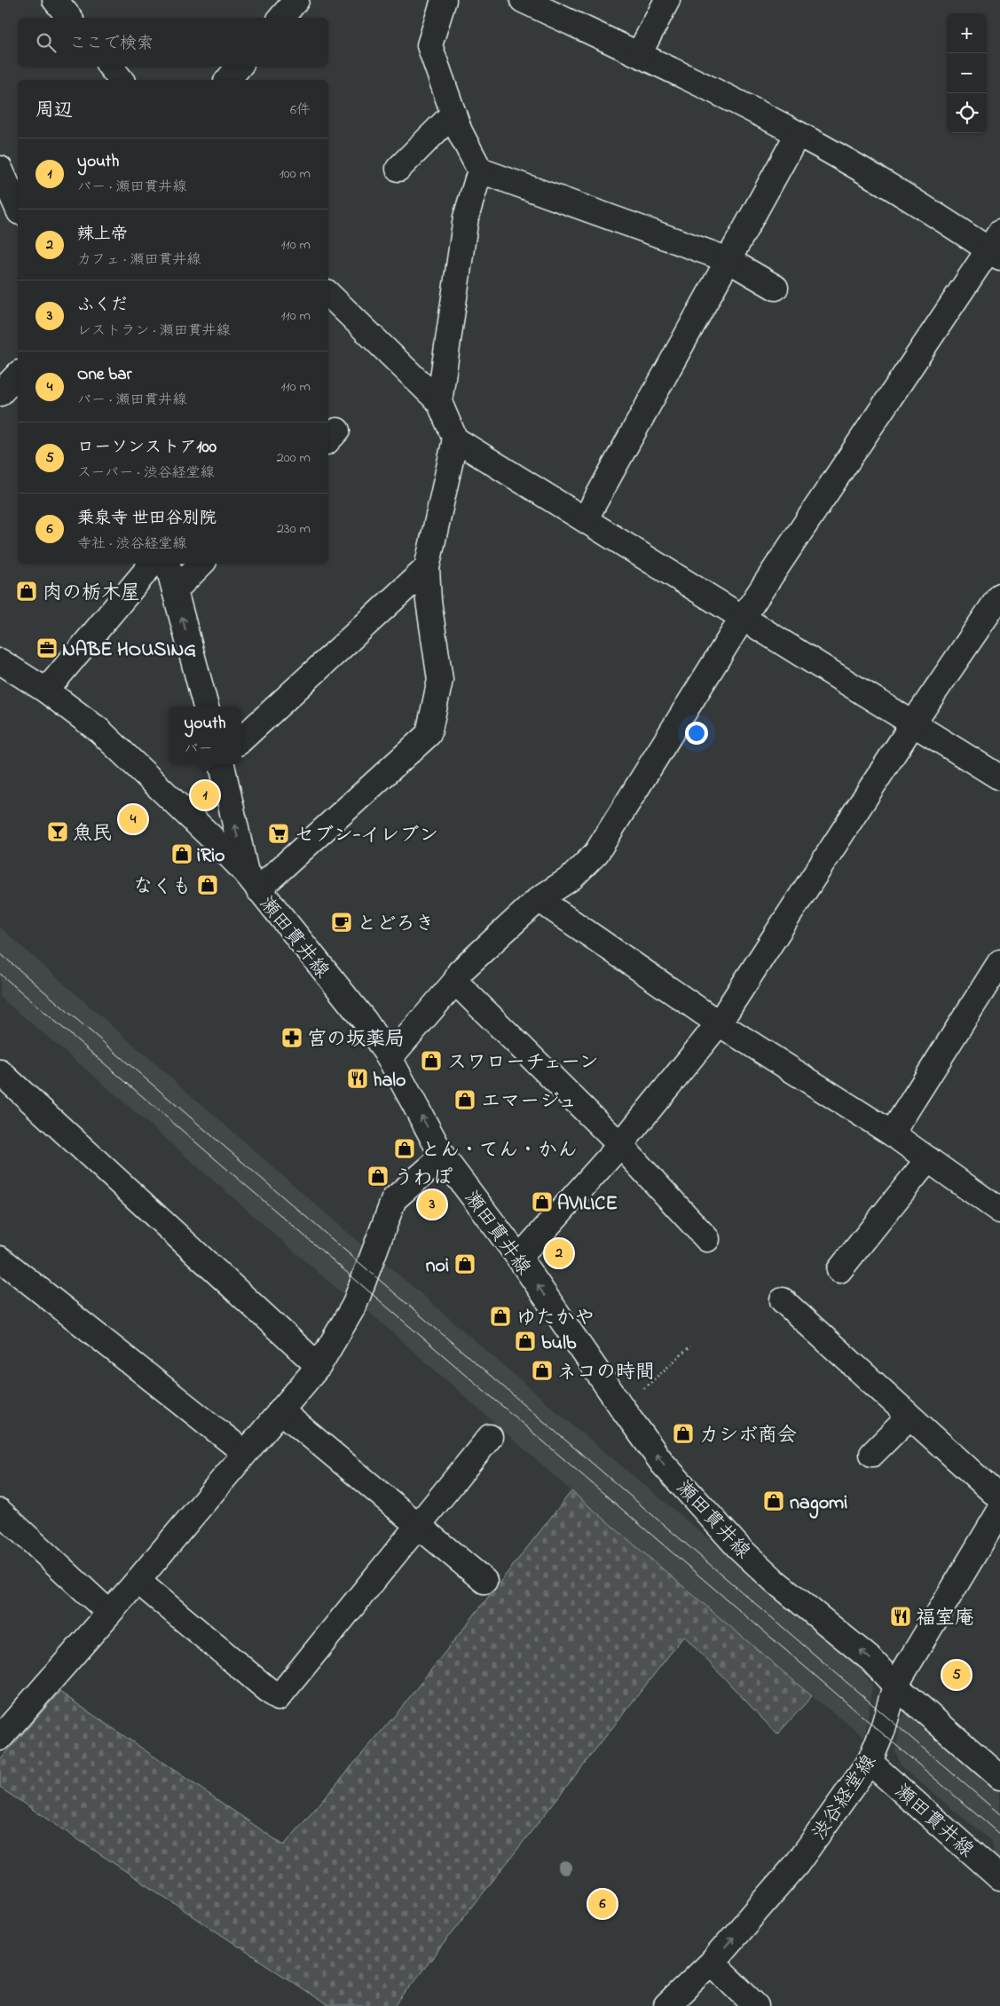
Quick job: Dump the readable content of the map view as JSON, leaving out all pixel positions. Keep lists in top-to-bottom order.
{
  "streets": {
    "street": ["瀬田貫井線", "渋谷経堂線"]
  },
  "crossings": [
    ["瀬田貫井線", "渋谷経堂線"]
  ],
  "one_way": ["渋谷経堂線"],
  "places": {
    "shop": [
      "肉の栃木屋",
      "iRio",
      "なくも",
      "スワローチェーン",
      "エマージュ",
      "とん・てん・かん",
      "うわぽ",
      "AVILICE",
      "noi",
      "ゆたかや",
      "bulb",
      "ネコの時間",
      "カシボ商会",
      "nagomi"
    ],
    "office": ["NABE HOUSING"],
    "bar": ["魚民"],
    "supermarket": ["セブン-イレブン"],
    "cafe": ["とどろき"],
    "pharmacy": ["宮の坂薬局"],
    "restaurant": ["halo", "福室庵"]
  },
  "page": {
    "map_buttons": ["+", "−"],
    "search": "ここで検索",
    "heading": ["周辺", "6件"],
    "list": [
      {
        "mark": "1",
        "name": "youth",
        "note": "バー · 瀬田貫井線",
        "value": "100 m"
      },
      {
        "mark": "2",
        "name": "辣上帝",
        "note": "カフェ · 瀬田貫井線",
        "value": "110 m"
      },
      {
        "mark": "3",
        "name": "ふくだ",
        "note": "レストラン · 瀬田貫井線",
        "value": "110 m"
      },
      {
        "mark": "4",
        "name": "One bar",
        "note": "バー · 瀬田貫井線",
        "value": "110 m"
      },
      {
        "mark": "5",
        "name": "ローソンストア100",
        "note": "スーパー · 渋谷経堂線",
        "value": "200 m"
      },
      {
        "mark": "6",
        "name": "乗泉寺 世田谷別院",
        "note": "寺社 · 渋谷経堂線",
        "value": "230 m"
      }
    ],
    "popup": ["youth", "バー"],
    "pins": [
      "1",
      "4",
      "3",
      "2",
      "5",
      "6"
    ]
  }
}
